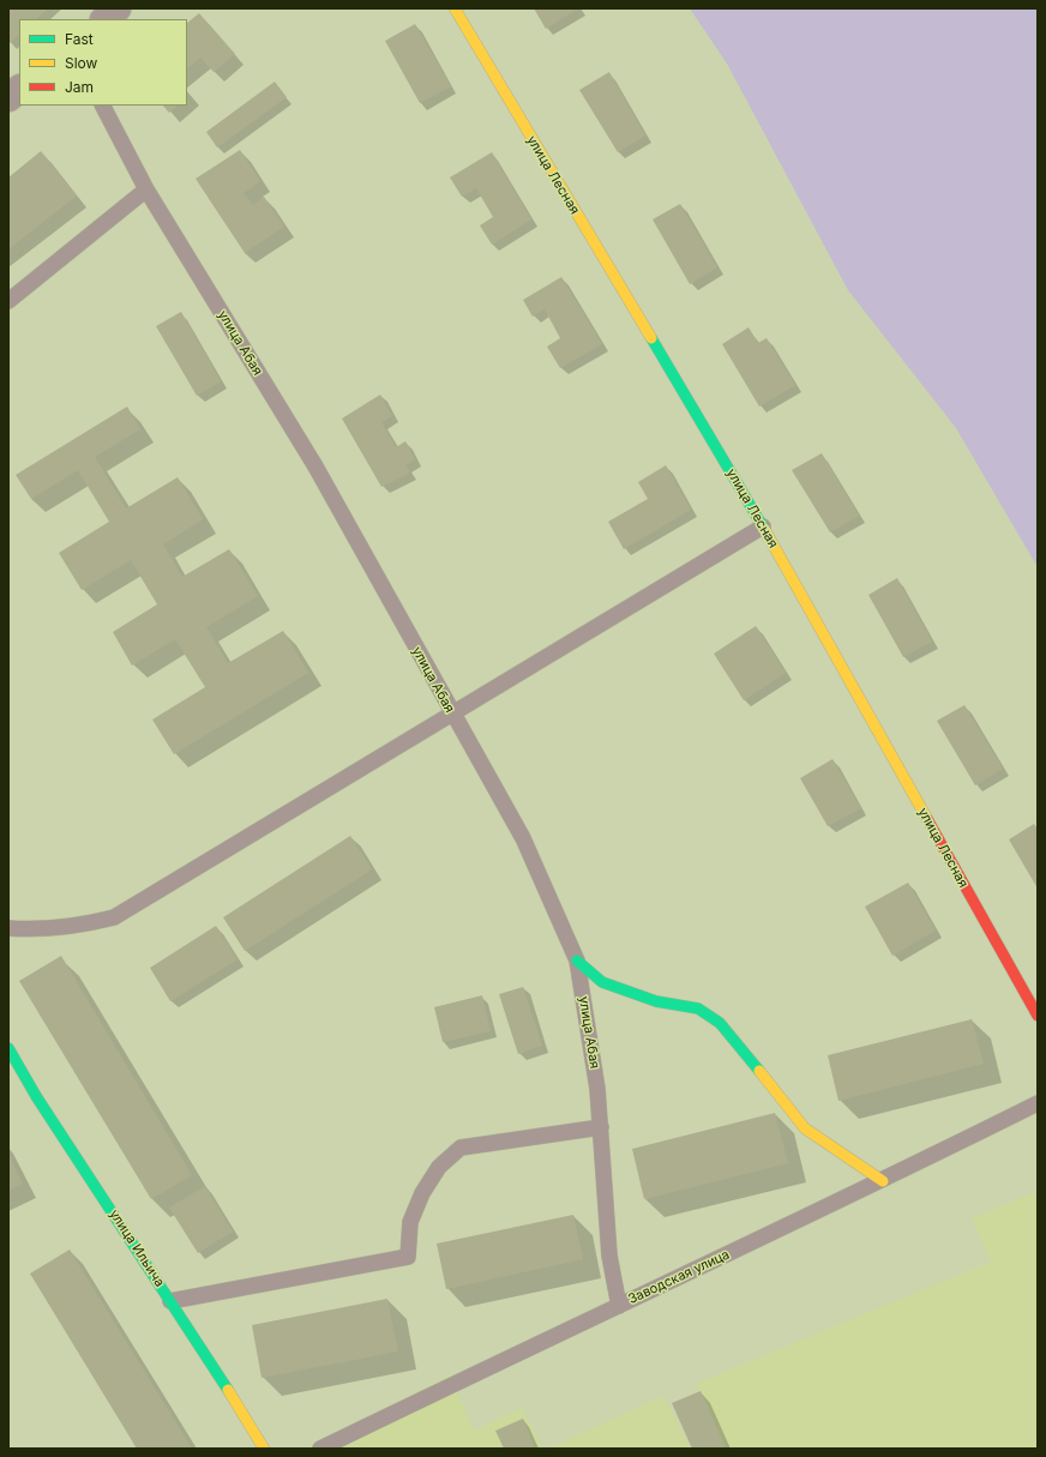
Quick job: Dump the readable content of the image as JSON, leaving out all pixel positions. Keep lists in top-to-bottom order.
{
  "streets": {
    "street": ["улица Лесная", "улица Ильича"],
    "lane": ["улица Абая", "Заводская улица"]
  },
  "crossings": [
    ["улица Абая", "Заводская улица"]
  ],
  "legend": ["Fast", "Slow", "Jam"]
}
